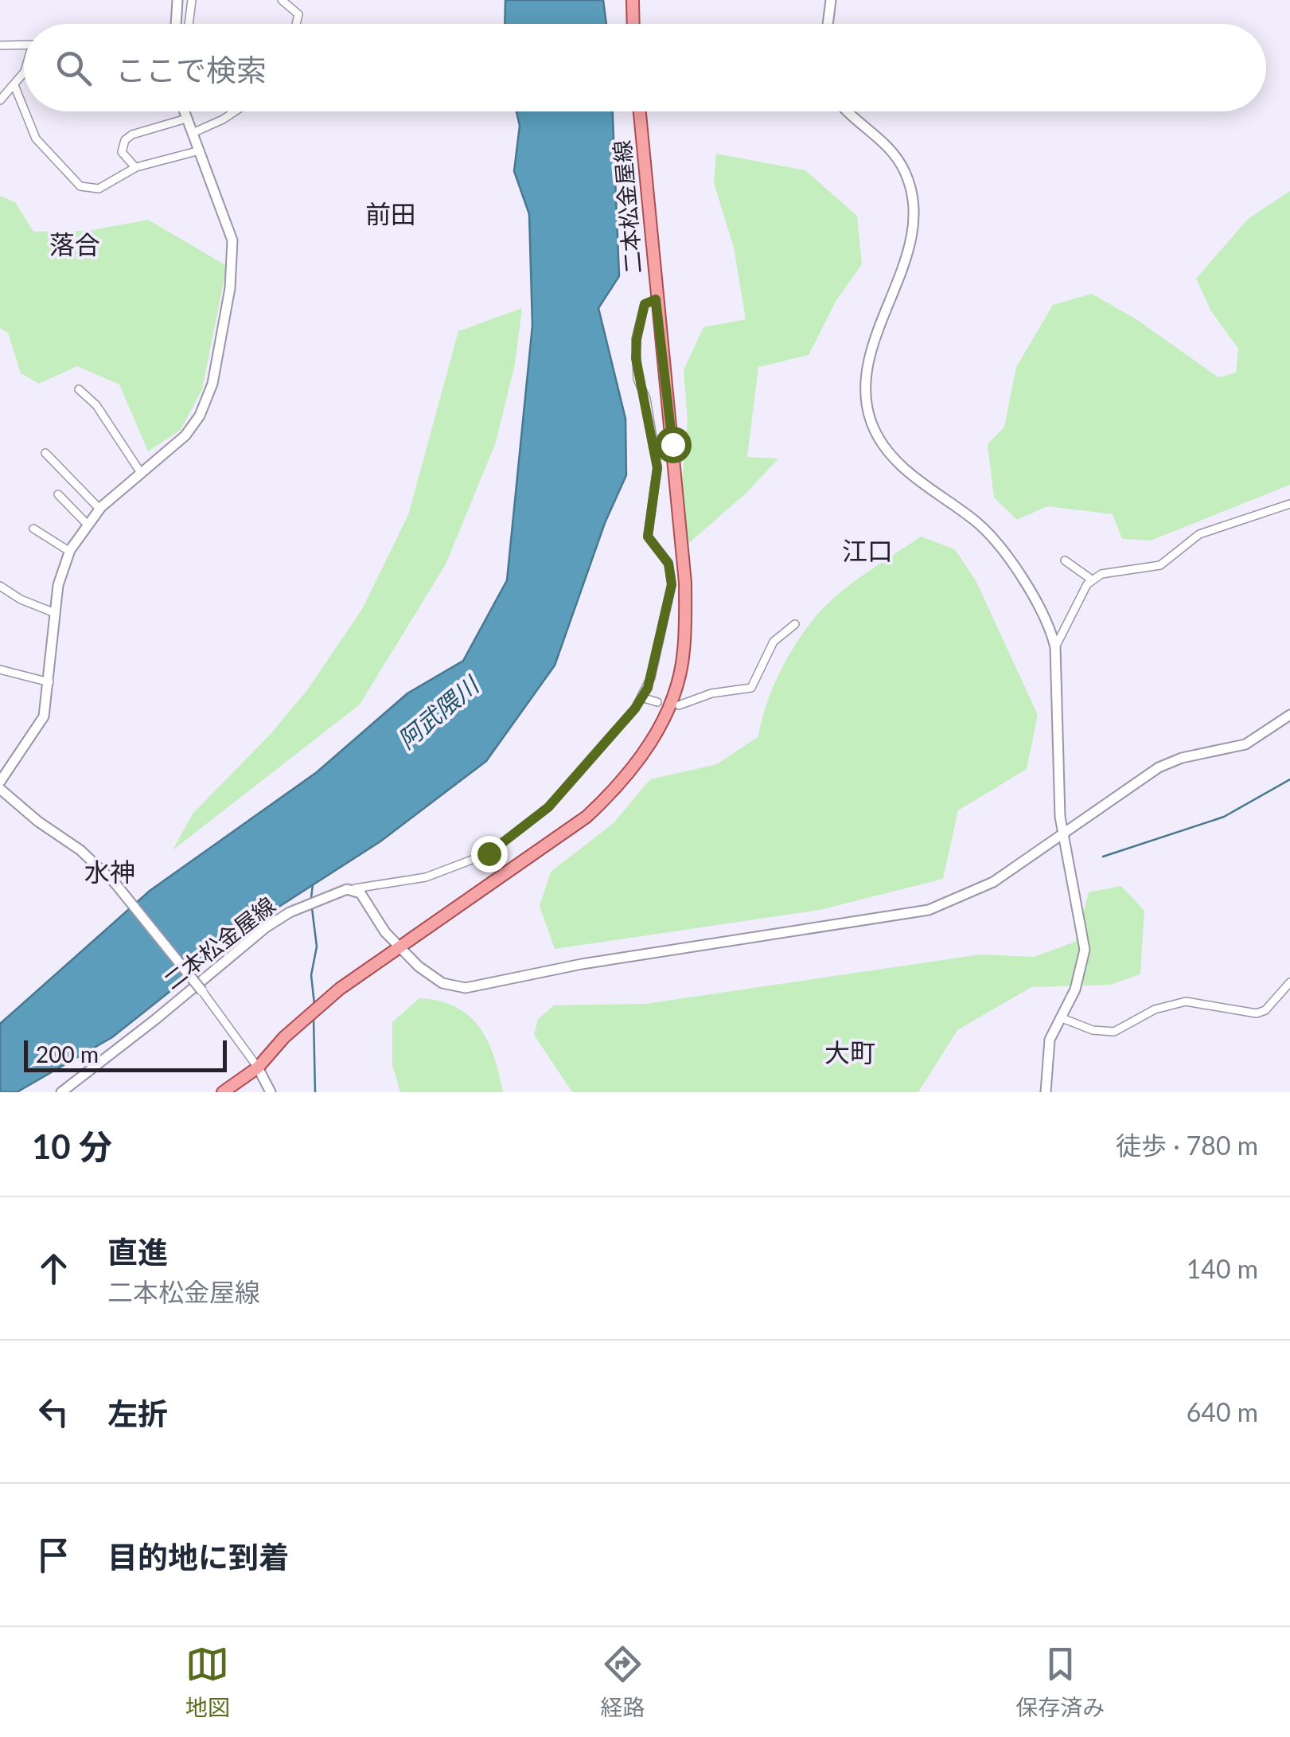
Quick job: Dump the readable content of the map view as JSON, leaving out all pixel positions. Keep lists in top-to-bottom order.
{
  "streets": {
    "main road": ["二本松金屋線"]
  },
  "districts": [
    "前田",
    "落合",
    "江口",
    "水神",
    "大町"
  ],
  "water": ["阿武隈川"],
  "scale_bar": "200 m",
  "page": {
    "search": "ここで検索",
    "scale": "200 m",
    "heading": ["10 分", "徒歩 · 780 m"],
    "list": [
      ["直進", "二本松金屋線", "140 m"],
      ["左折", "640 m"],
      "目的地に到着"
    ],
    "nav": ["地図", "経路", "保存済み"]
  }
}
